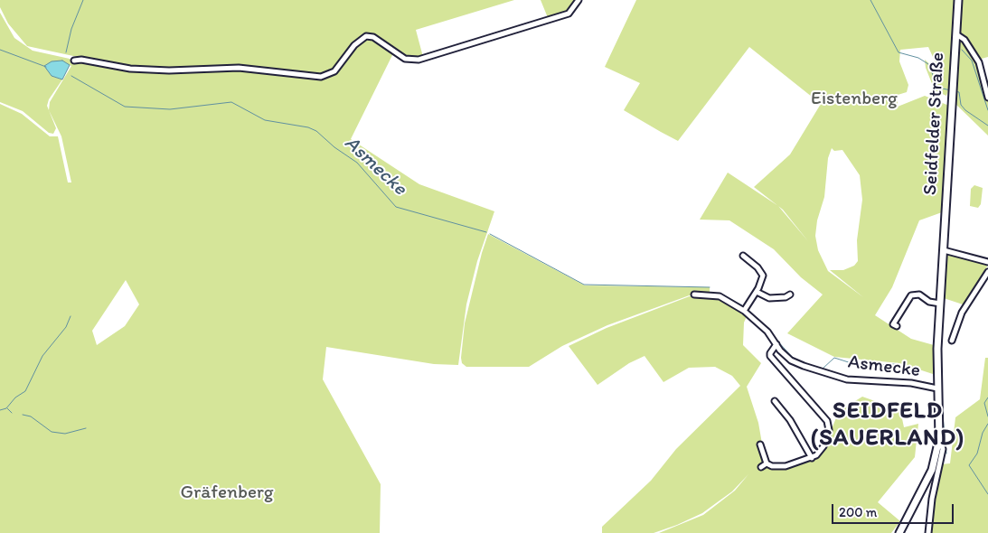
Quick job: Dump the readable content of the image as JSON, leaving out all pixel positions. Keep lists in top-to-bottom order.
{
  "streets": {
    "main road": ["Seidfelder Straße"],
    "street": ["Asmecke"]
  },
  "crossings": [
    ["Seidfelder Straße", "Asmecke"]
  ],
  "districts": ["SEIDFELD (SAUERLAND)"],
  "water": ["Asmecke"],
  "parks": ["Eistenberg", "Gräfenberg"],
  "scale_bar": "200 m"
}
